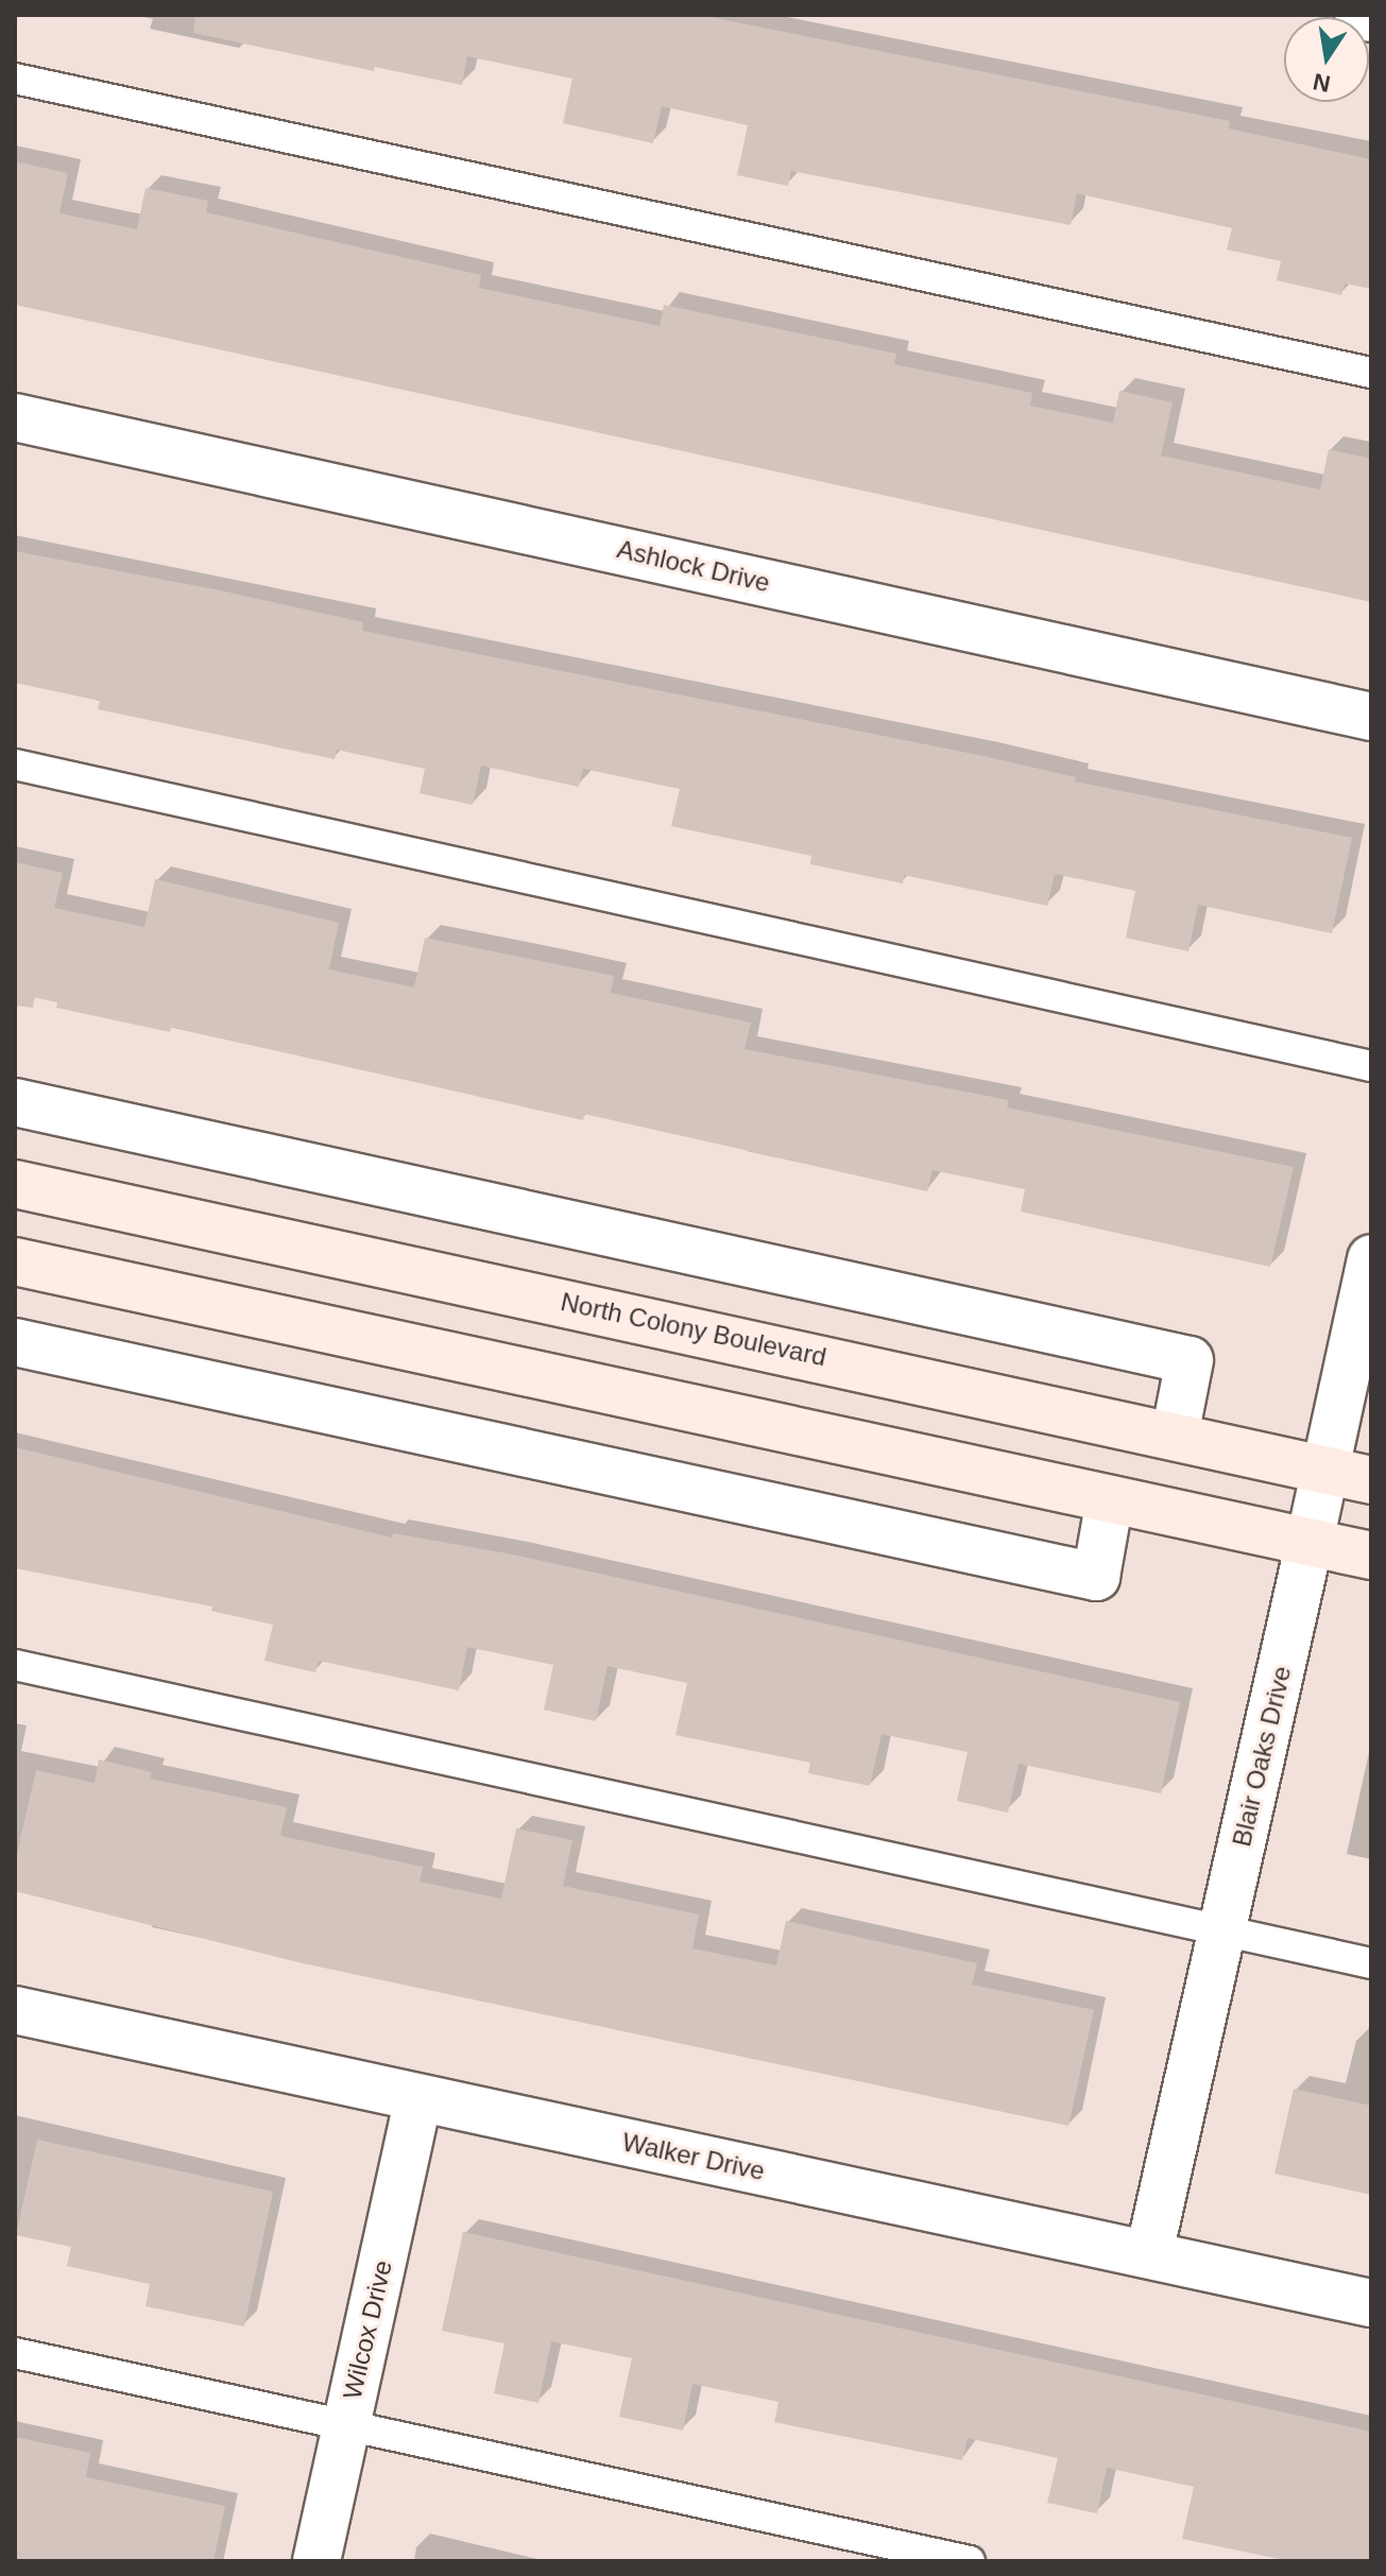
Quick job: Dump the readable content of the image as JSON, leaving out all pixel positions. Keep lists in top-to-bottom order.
{
  "streets": {
    "main road": ["North Colony Boulevard"],
    "street": [
      "Ashlock Drive",
      "Blair Oaks Drive",
      "Walker Drive",
      "Wilcox Drive"
    ]
  },
  "crossings": [
    ["North Colony Boulevard", "Blair Oaks Drive"],
    ["Blair Oaks Drive", "Walker Drive"],
    ["Walker Drive", "Wilcox Drive"]
  ],
  "north": "bottom"
}
